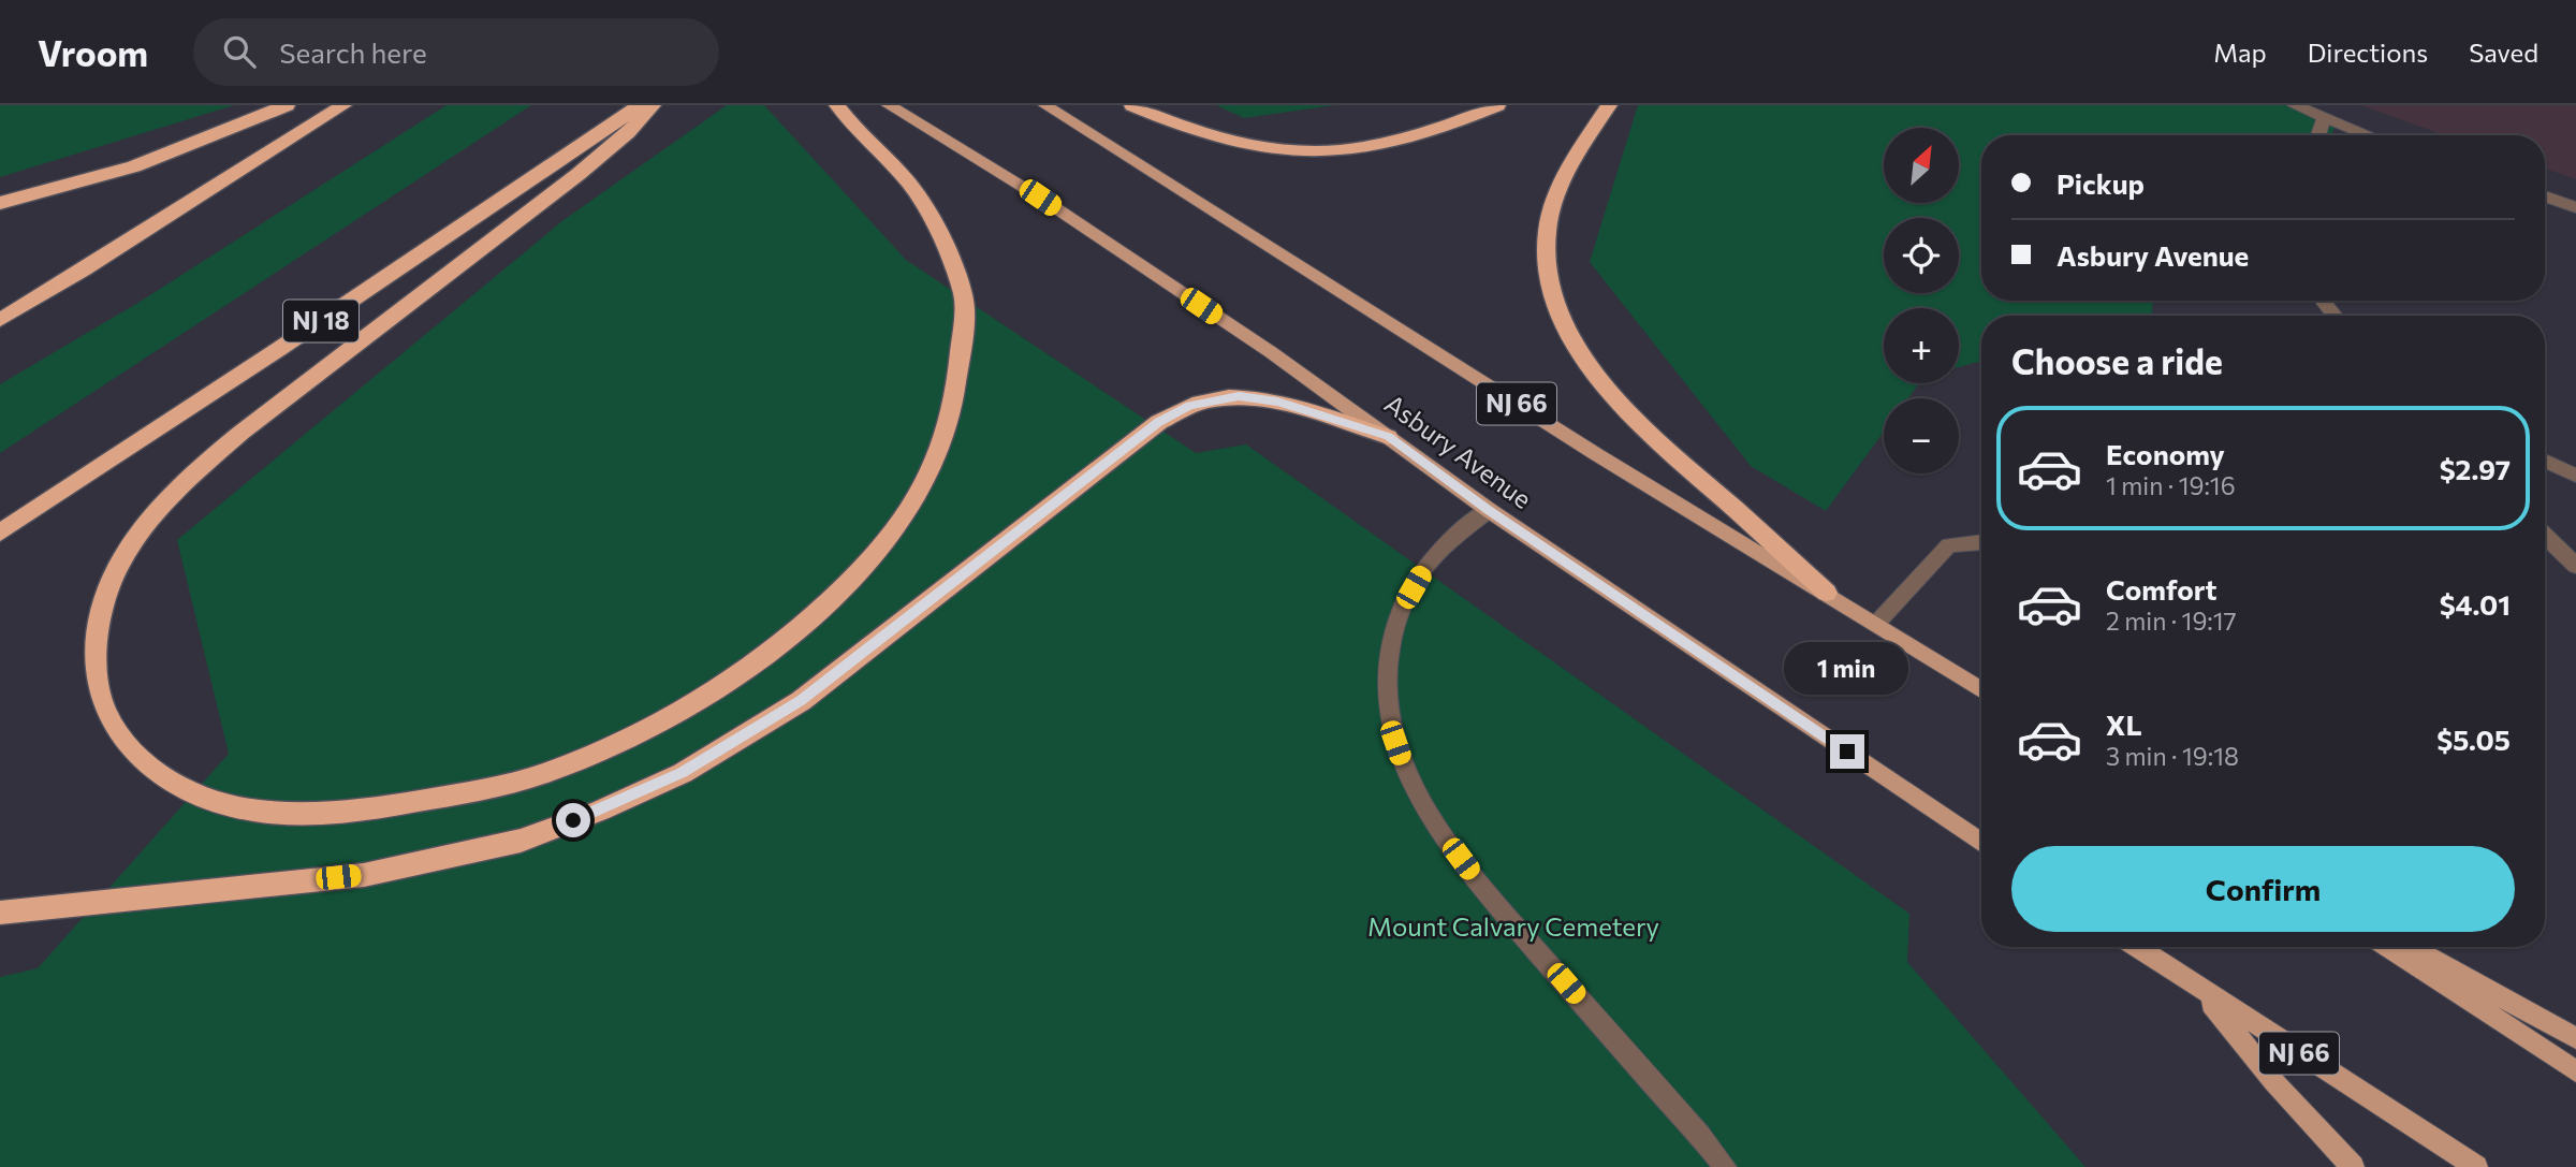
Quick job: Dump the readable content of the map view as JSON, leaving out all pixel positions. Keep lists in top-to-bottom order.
{
  "streets": {
    "highway": ["NJ 18"],
    "main road": ["NJ 66", "Asbury Avenue"]
  },
  "parks": ["Mount Calvary Cemetery"],
  "north": "top right",
  "page": {
    "header": "Vroom",
    "search": "Search here",
    "nav": ["Map", "Directions", "Saved"],
    "map_buttons": ["+", "−"],
    "banner": ["Pickup", "Asbury Avenue"],
    "heading": "Choose a ride",
    "list": [
      {
        "name": "Economy",
        "note": "1 min · 19:16",
        "value": "$2.97"
      },
      {
        "name": "Comfort",
        "note": "2 min · 19:17",
        "value": "$4.01"
      },
      {
        "name": "XL",
        "note": "3 min · 19:18",
        "value": "$5.05"
      }
    ],
    "bubble": "1 min",
    "buttons": "Confirm"
  }
}
